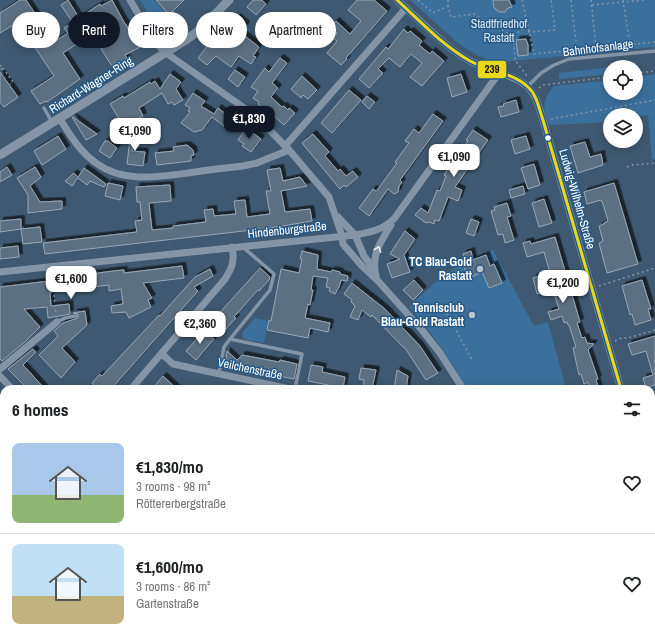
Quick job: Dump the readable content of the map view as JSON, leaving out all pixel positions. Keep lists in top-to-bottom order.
{
  "streets": {
    "street": [
      "Richard-Wagner-Ring",
      "Ludwig-Wilhelm-Straße",
      "Hindenburgstraße",
      "Veilchenstraße"
    ],
    "lane": ["Bahnhofsanlage"]
  },
  "crossings": [
    ["Bahnhofsanlage", "Ludwig-Wilhelm-Straße"],
    ["Ludwig-Wilhelm-Straße", "Hindenburgstraße"]
  ],
  "parks": ["Stadtfriedhof Rastatt"],
  "places": ["TC Blau-Gold Rastatt", "Tennisclub Blau-Gold Rastatt"],
  "lines": ["transit line 239"],
  "page": {
    "chip": [
      "Buy",
      "Rent",
      "Filters",
      "New",
      "Apartment"
    ],
    "price": [
      "€1,830",
      "€1,090",
      "€1,090",
      "€1,600",
      "€1,200",
      "€2,360"
    ],
    "heading": "6 homes",
    "list": [
      {
        "name": "€1,830/mo",
        "note": "3 rooms · 98 m² · Röttererbergstraße"
      },
      {
        "name": "€1,600/mo",
        "note": "3 rooms · 86 m² · Gartenstraße"
      }
    ]
  }
}
